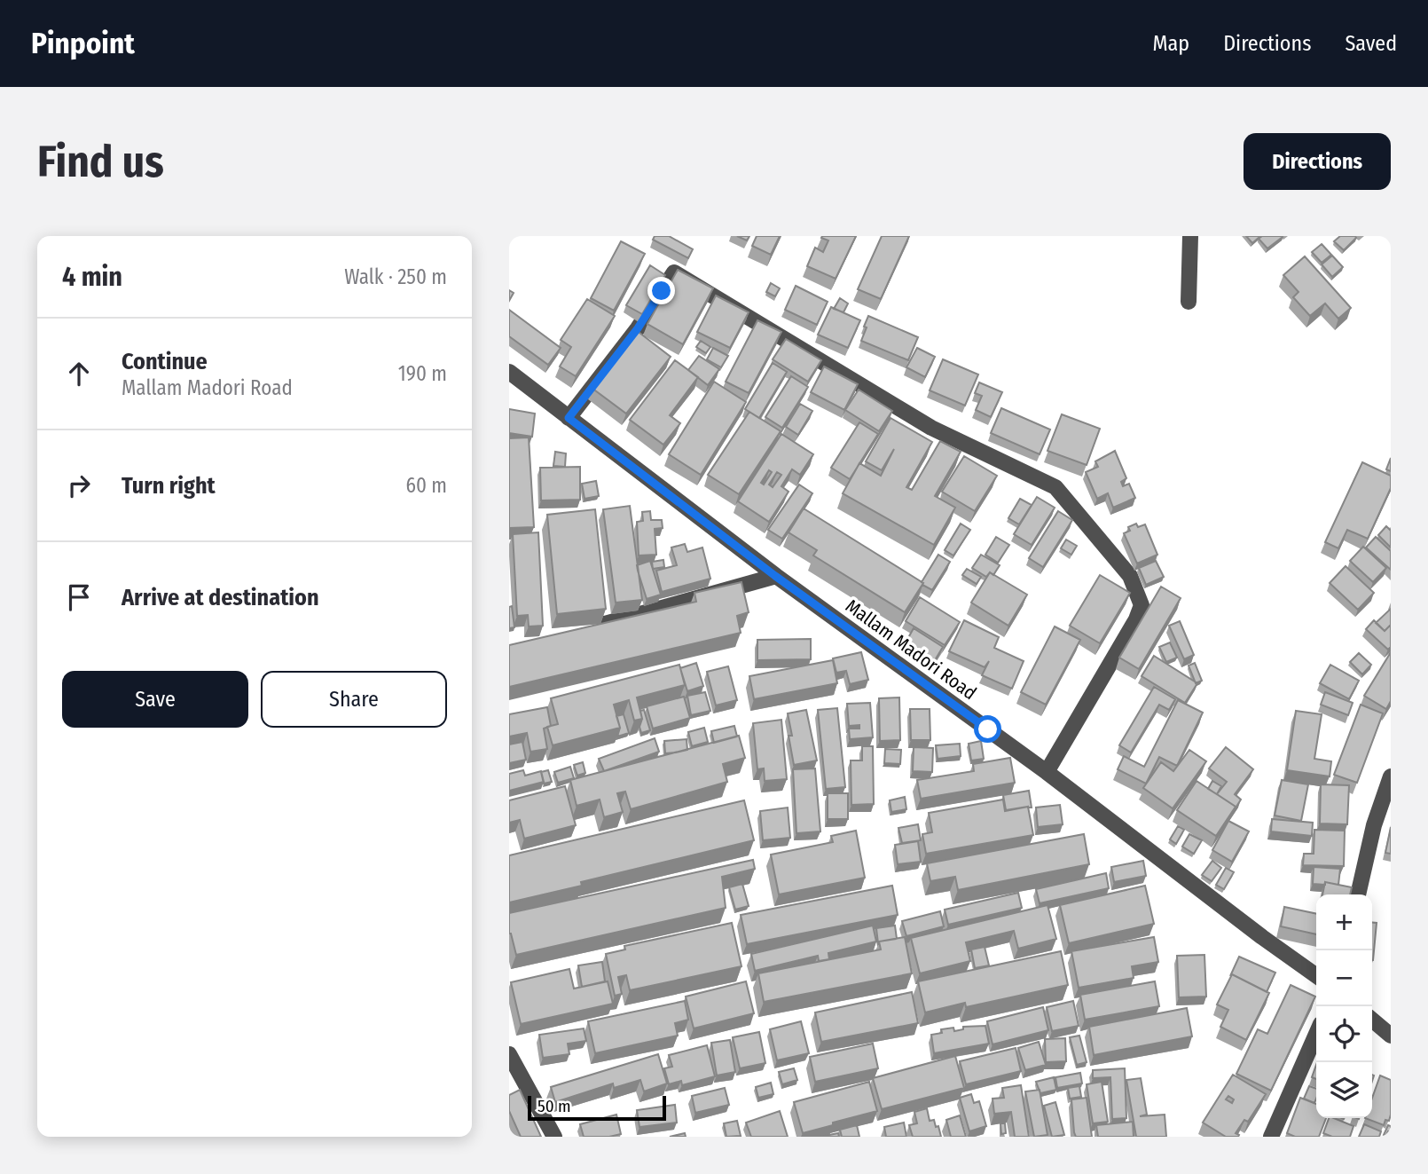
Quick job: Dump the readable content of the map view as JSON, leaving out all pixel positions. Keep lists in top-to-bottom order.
{
  "streets": {
    "street": ["Mallam Madori Road"]
  },
  "scale_bar": "50 m",
  "page": {
    "header": "Pinpoint",
    "nav": ["Map", "Directions", "Saved"],
    "buttons": [
      "Directions",
      ["Save", "Share"]
    ],
    "title": "Find us",
    "heading": ["4 min", "Walk · 250 m"],
    "list": [
      ["Continue", "Mallam Madori Road", "190 m"],
      ["Turn right", "60 m"],
      "Arrive at destination"
    ],
    "map_buttons": ["+", "−"],
    "scale": "50 m"
  }
}
